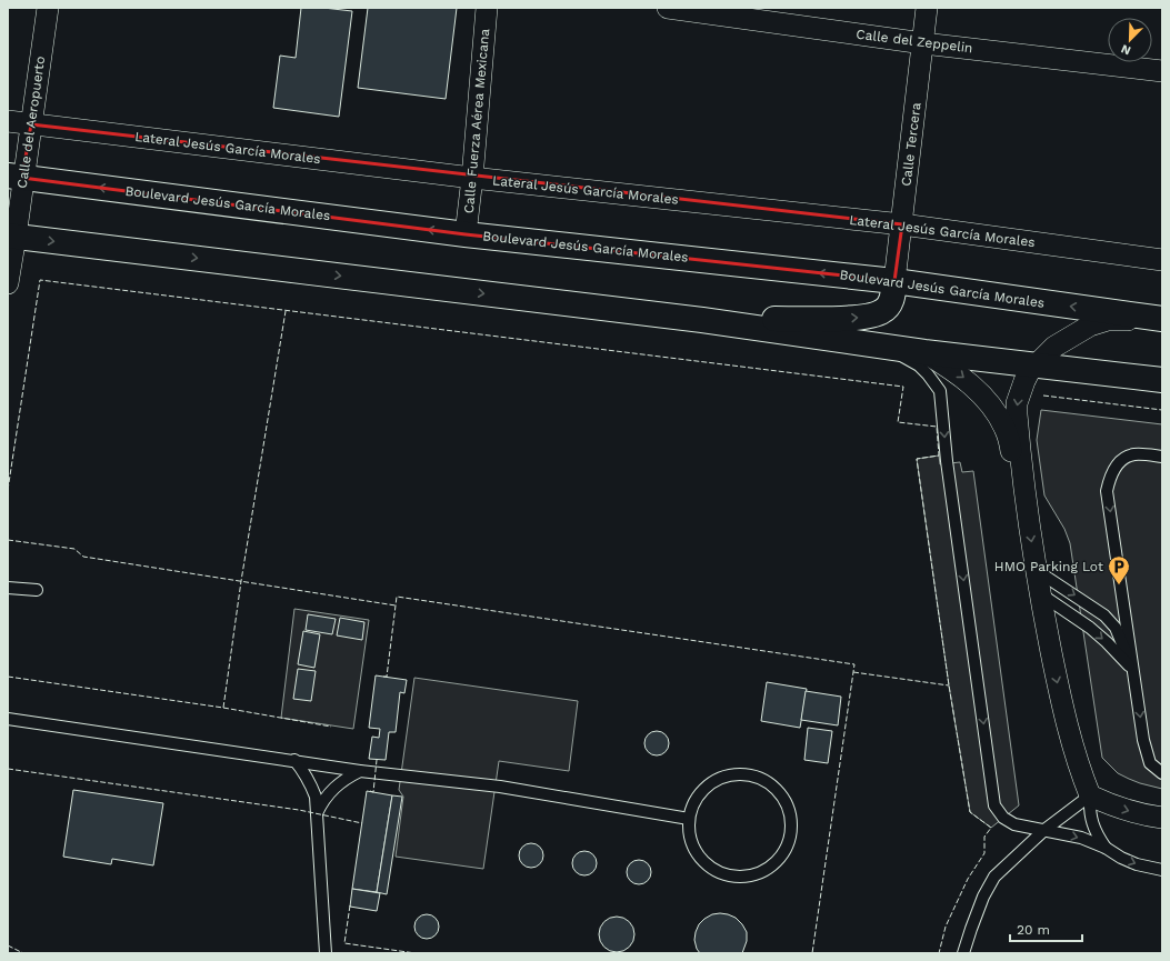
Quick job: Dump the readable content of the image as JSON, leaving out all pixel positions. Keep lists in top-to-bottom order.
{
  "streets": {
    "main road": ["Boulevard Jesús García Morales"],
    "street": [
      "Calle del Zeppelin",
      "Calle Fuerza Aérea Mexicana",
      "Calle del Aeropuerto",
      "Calle Tercera",
      "Lateral Jesús García Morales"
    ]
  },
  "crossings": [
    ["Calle del Zeppelin", "Calle Tercera"],
    ["Calle Fuerza Aérea Mexicana", "Lateral Jesús García Morales"],
    ["Calle Fuerza Aérea Mexicana", "Boulevard Jesús García Morales"],
    ["Calle del Aeropuerto", "Lateral Jesús García Morales"],
    ["Calle del Aeropuerto", "Boulevard Jesús García Morales"],
    ["Calle Tercera", "Lateral Jesús García Morales"],
    ["Calle Tercera", "Boulevard Jesús García Morales"]
  ],
  "places": {
    "parking": ["HMO Parking Lot"]
  },
  "scale_bar": "20 m",
  "north": "bottom left"
}
